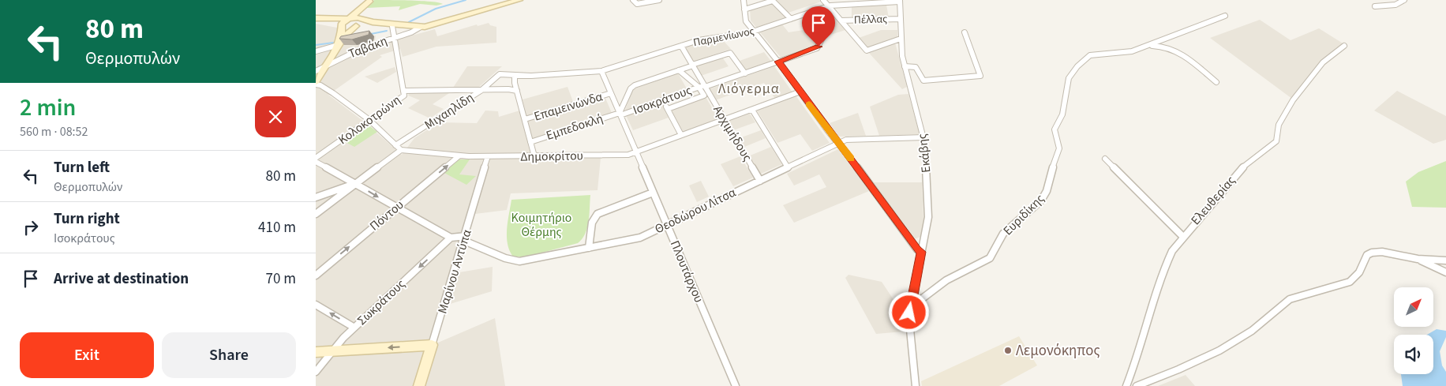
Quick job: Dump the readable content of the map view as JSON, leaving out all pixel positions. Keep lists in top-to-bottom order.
{
  "streets": {
    "main road": ["Μαρίνου Αντύπα"],
    "street": [
      "Πέλλας",
      "Παρμενίωνος",
      "Ταβάκη",
      "Ισοκράτους",
      "Επαμεινώνδα",
      "Μιχαηλίδη",
      "Κολοκοτρώνη",
      "Εμπεδοκλή",
      "Αρχιμήδους",
      "Εκάβης",
      "Δημοκρίτου",
      "Ελευθερίας",
      "Θεοδώρου Λίτσα",
      "Ευριδίκης",
      "Πόντου",
      "Πλουτάρχου",
      "Σωκράτους"
    ]
  },
  "crossings": [
    ["Πέλλας", "Εκάβης"],
    ["Παρμενίωνος", "Μιχαηλίδη"],
    ["Παρμενίωνος", "Αρχιμήδους"],
    ["Παρμενίωνος", "Εκάβης"],
    ["Παρμενίωνος", "Πλουτάρχου"],
    ["Ταβάκη", "Κολοκοτρώνη"],
    ["Ισοκράτους", "Εμπεδοκλή"],
    ["Ισοκράτους", "Αρχιμήδους"],
    ["Ισοκράτους", "Πλουτάρχου"],
    ["Επαμεινώνδα", "Πλουτάρχου"],
    ["Εμπεδοκλή", "Πλουτάρχου"],
    ["Αρχιμήδους", "Δημοκρίτου"],
    ["Αρχιμήδους", "Θεοδώρου Λίτσα"],
    ["Εκάβης", "Θεοδώρου Λίτσα"],
    ["Εκάβης", "Ευριδίκης"],
    ["Δημοκρίτου", "Πόντου"],
    ["Δημοκρίτου", "Μαρίνου Αντύπα"],
    ["Δημοκρίτου", "Πλουτάρχου"],
    ["Θεοδώρου Λίτσα", "Μαρίνου Αντύπα"],
    ["Θεοδώρου Λίτσα", "Πλουτάρχου"],
    ["Θεοδώρου Λίτσα", "Σωκράτους"]
  ],
  "one_way": ["Σωκράτους"],
  "districts": ["Λιόγερμα"],
  "parks": ["Κοιμητήριο Θέρμης"],
  "places": ["Λεμονόκηπος"],
  "north": "top right",
  "page": {
    "turn": ["80 m", "Θερμοπυλών"],
    "heading": ["2 min", "560 m · 08:52"],
    "list": [
      {
        "name": "Turn left",
        "note": "Θερμοπυλών",
        "value": "80 m"
      },
      {
        "name": "Turn right",
        "note": "Ισοκράτους",
        "value": "410 m"
      },
      {
        "name": "Arrive at destination",
        "value": "70 m"
      }
    ],
    "buttons": ["Exit", "Share"]
  }
}
